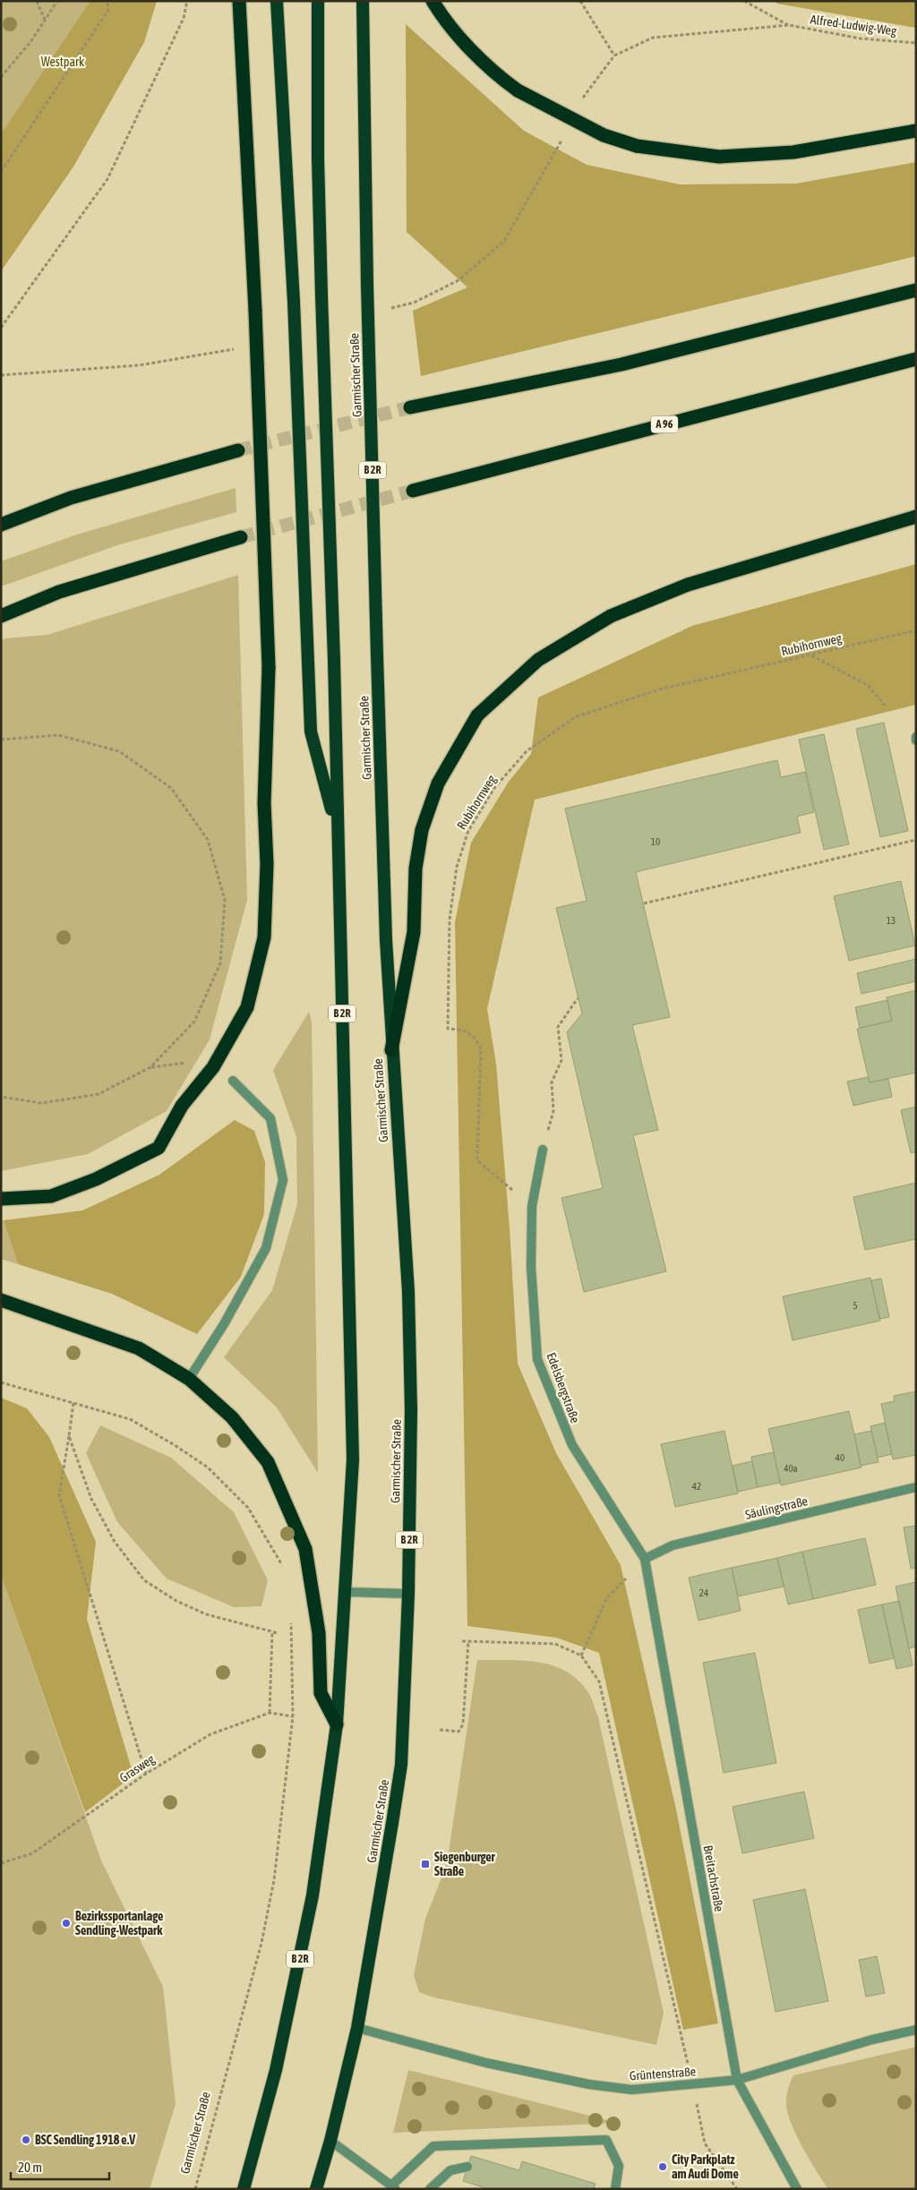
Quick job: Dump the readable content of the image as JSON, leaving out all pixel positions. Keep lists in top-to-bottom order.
{
  "streets": {
    "highway": ["Garmischer Straße", "A 96", "B 2R"],
    "street": [
      "Edelsbergstraße",
      "Säulingstraße",
      "Breitachstraße",
      "Grüntenstraße"
    ],
    "path": ["Alfred-Ludwig-Weg", "Rubihornweg", "Grasweg"]
  },
  "crossings": [
    ["Garmischer Straße", "Grasweg"],
    ["Garmischer Straße", "Grüntenstraße"],
    ["Rubihornweg", "Edelsbergstraße"],
    ["Edelsbergstraße", "Säulingstraße"],
    ["Edelsbergstraße", "Breitachstraße"],
    ["Säulingstraße", "Breitachstraße"],
    ["Breitachstraße", "Grüntenstraße"]
  ],
  "parks": ["Westpark"],
  "places": {
    "transit": ["Siegenburger Straße"],
    "other": ["Bezirkssportanlage Sendling-Westpark", "BSC Sendling 1918 e.V", "City Parkplatz am Audi Dome"]
  },
  "house_numbers": [
    "10",
    "13",
    "5",
    "40",
    "40a",
    "42",
    "24"
  ],
  "scale_bar": "20 m"
}
